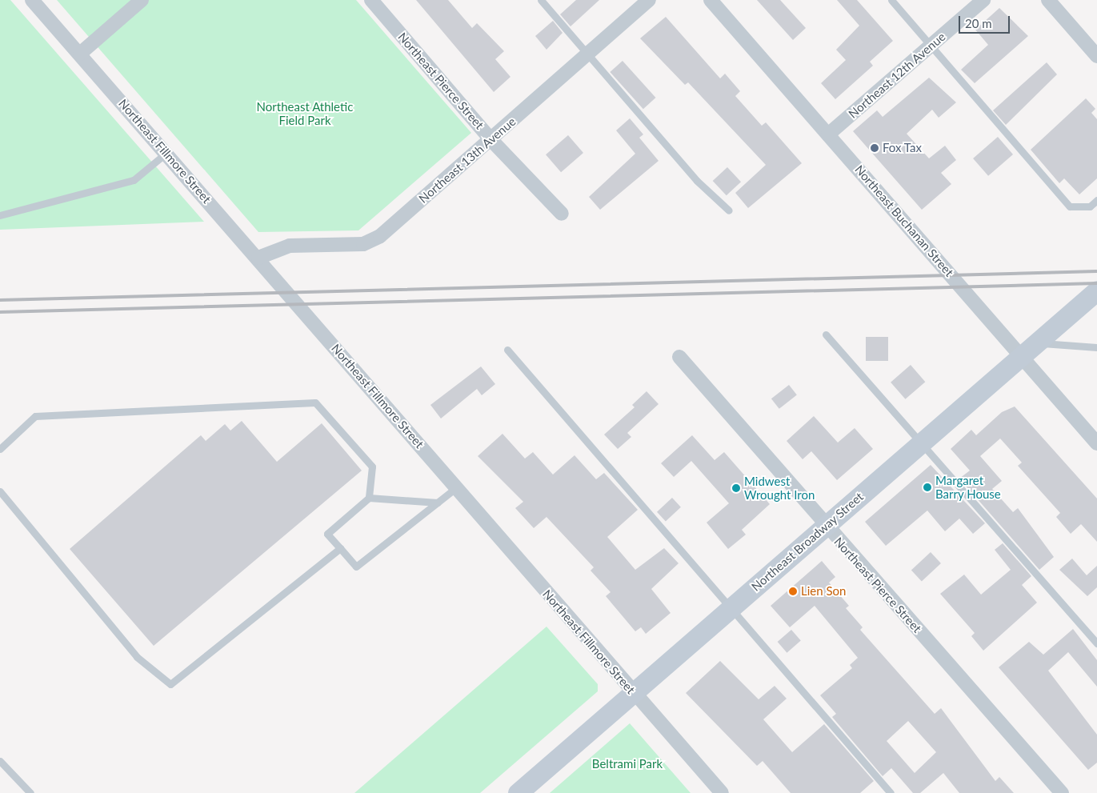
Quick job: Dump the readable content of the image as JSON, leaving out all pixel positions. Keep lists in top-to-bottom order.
{
  "streets": {
    "main road": ["Northeast Broadway Street"],
    "street": [
      "Northeast 12th Avenue",
      "Northeast Pierce Street",
      "Northeast Fillmore Street",
      "Northeast 13th Avenue",
      "Northeast Buchanan Street"
    ]
  },
  "crossings": [
    ["Northeast 12th Avenue", "Northeast Buchanan Street"],
    ["Northeast Pierce Street", "Northeast 13th Avenue"],
    ["Northeast Pierce Street", "Northeast Broadway Street"],
    ["Northeast Fillmore Street", "Northeast 13th Avenue"],
    ["Northeast Fillmore Street", "Northeast Broadway Street"],
    ["Northeast Buchanan Street", "Northeast Broadway Street"]
  ],
  "parks": ["Northeast Athletic Field Park", "Beltrami Park"],
  "places": [
    "Fox Tax",
    "Margaret Barry House",
    "Midwest Wrought Iron",
    "Lien Son"
  ],
  "scale_bar": "20 m"
}
